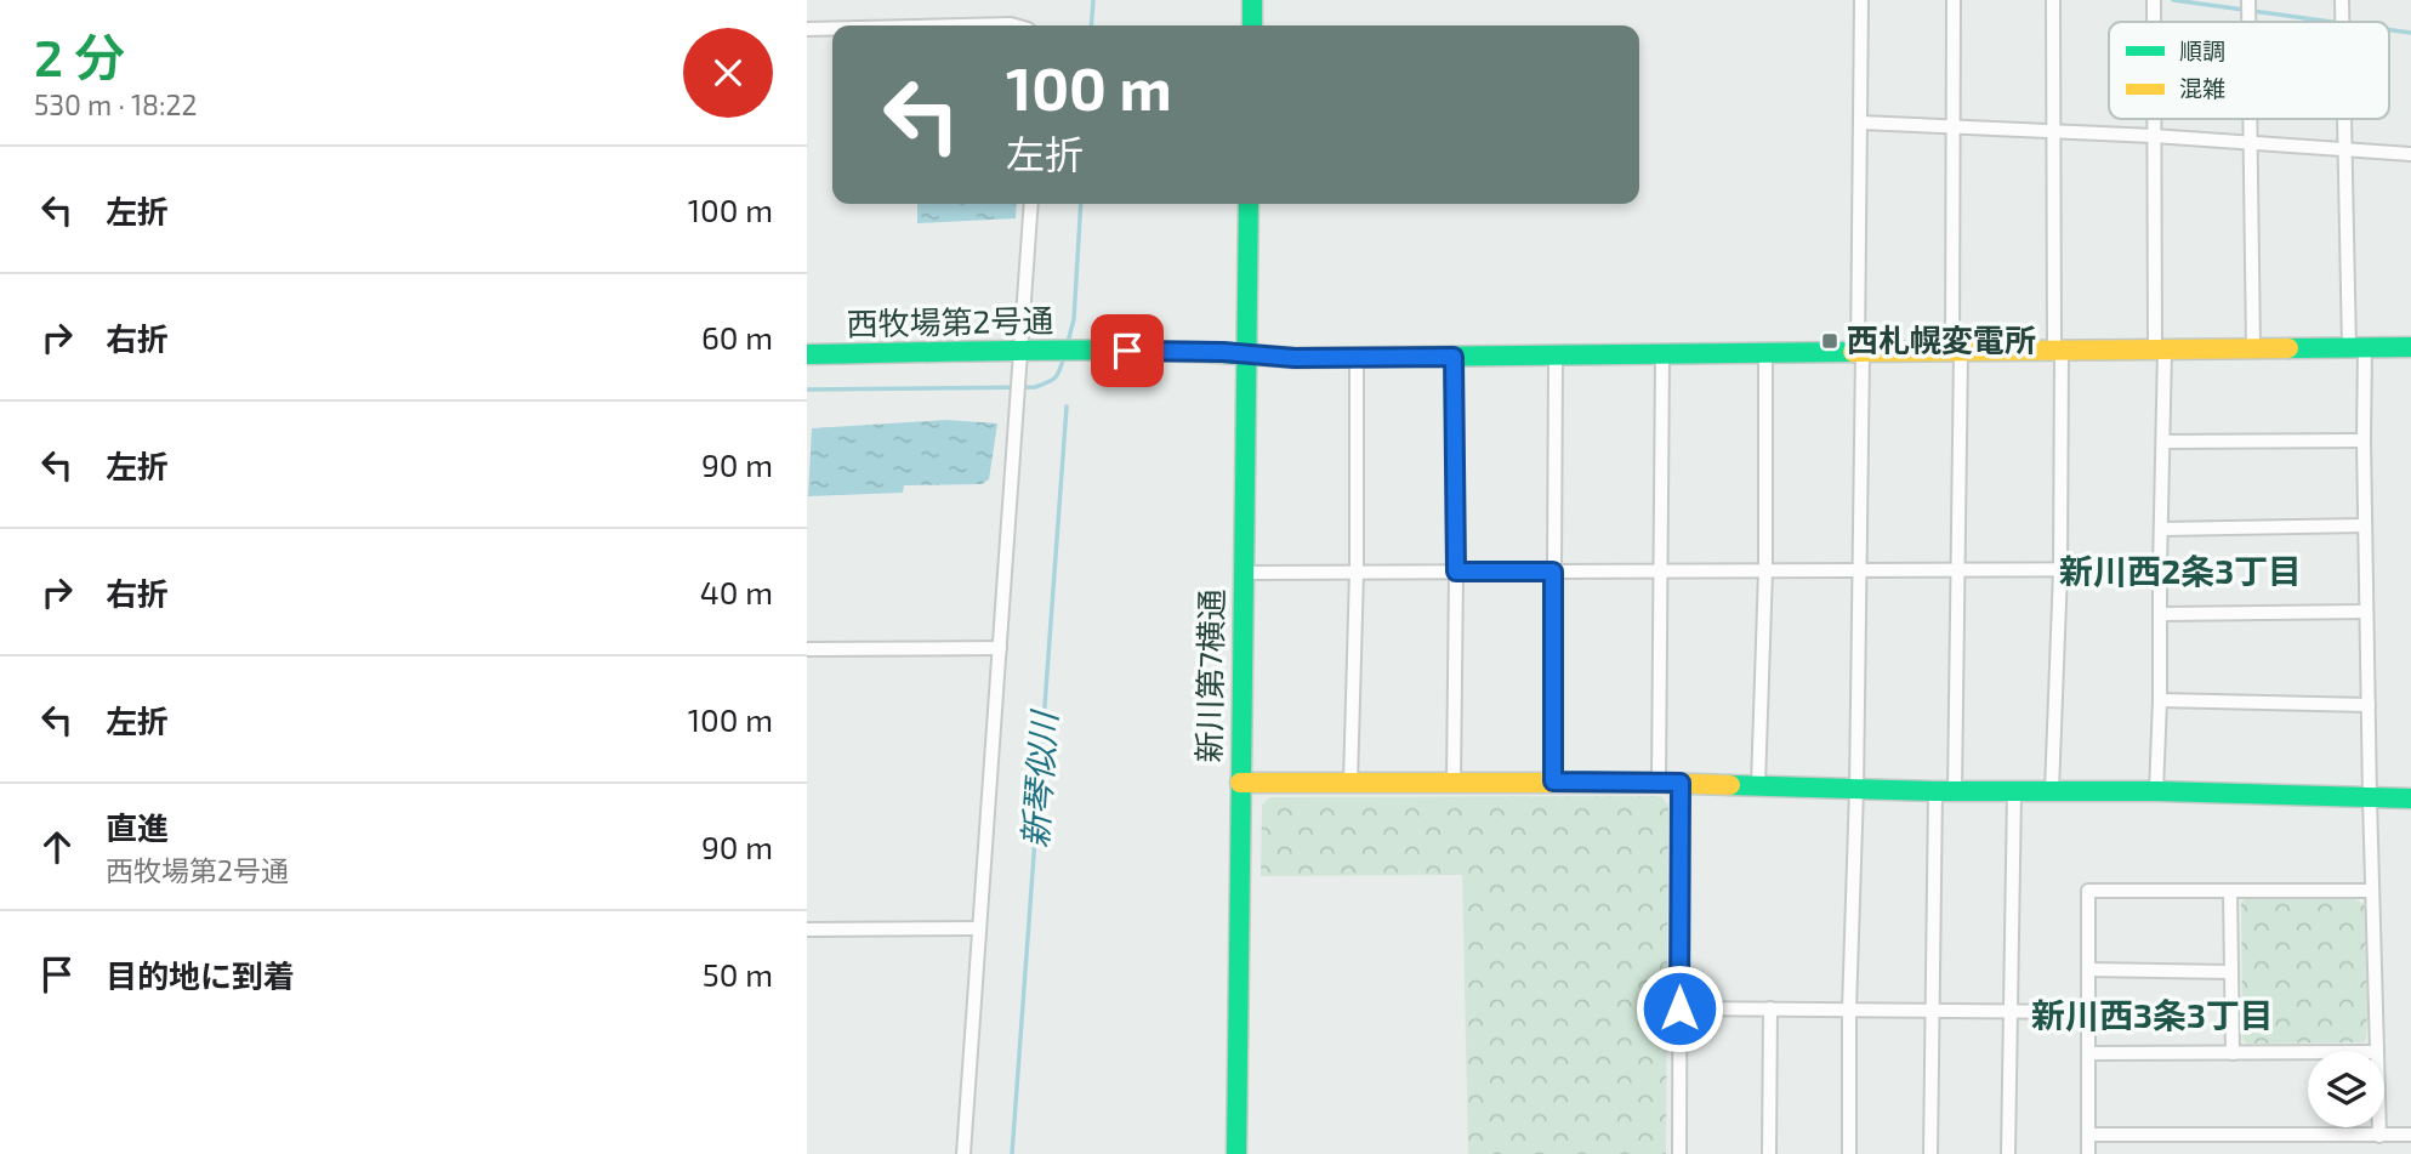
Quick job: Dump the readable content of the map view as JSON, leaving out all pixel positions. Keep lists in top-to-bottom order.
{
  "streets": {
    "street": ["西牧場第2号通", "新川第7横通"]
  },
  "crossings": [
    ["西牧場第2号通", "新川第7横通"]
  ],
  "districts": ["新川西2条3丁目", "新川西3条3丁目"],
  "water": ["新琴似川"],
  "places": {
    "transit": ["西札幌変電所"]
  },
  "legend": ["順調", "混雑"],
  "page": {
    "heading": ["2 分", "530 m · 18:22"],
    "turn": ["100 m", "左折"],
    "list": [
      {
        "name": "左折",
        "value": "100 m"
      },
      {
        "name": "右折",
        "value": "60 m"
      },
      {
        "name": "左折",
        "value": "90 m"
      },
      {
        "name": "右折",
        "value": "40 m"
      },
      {
        "name": "左折",
        "value": "100 m"
      },
      {
        "name": "直進",
        "note": "西牧場第2号通",
        "value": "90 m"
      },
      {
        "name": "目的地に到着",
        "value": "50 m"
      }
    ]
  }
}
